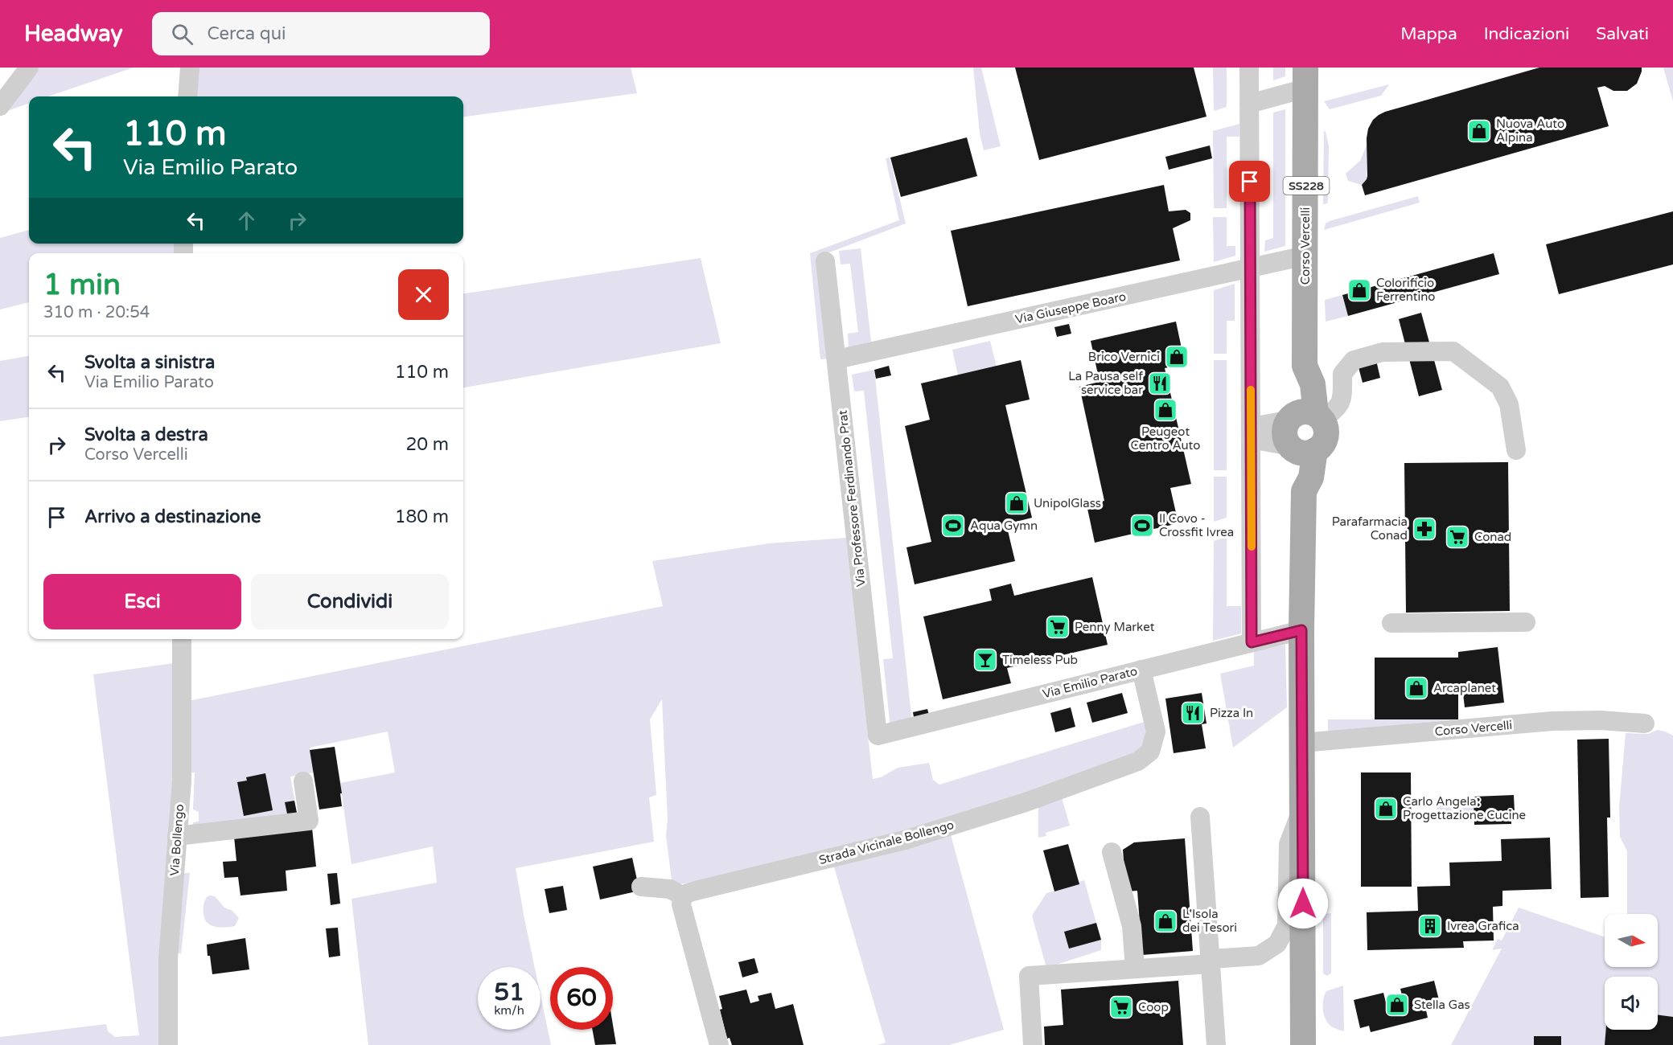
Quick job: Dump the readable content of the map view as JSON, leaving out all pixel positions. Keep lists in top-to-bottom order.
{
  "streets": {
    "main road": ["SS228", "Corso Vercelli"],
    "street": [
      "Via Giuseppe Boaro",
      "Via Professore Ferdinando Prat",
      "Via Emilio Parato",
      "Via Bollengo",
      "Strada Vicinale Bollengo"
    ]
  },
  "crossings": [
    ["Corso Vercelli", "Via Giuseppe Boaro"],
    ["Via Giuseppe Boaro", "Via Professore Ferdinando Prat"],
    ["Via Professore Ferdinando Prat", "Via Emilio Parato"],
    ["Via Emilio Parato", "Strada Vicinale Bollengo"]
  ],
  "places": {
    "shop": [
      "Nuova Auto Alpina",
      "Colorificio Ferrentino",
      "Brico Vernici",
      "Peugeot Centro Auto",
      "UnipolGlass",
      "Arcaplanet",
      "Carlo Angela: Progettazione Cucine",
      "L'Isola dei Tesori",
      "Stella Gas"
    ],
    "restaurant": ["La Pausa self service bar", "Pizza In"],
    "sports": ["Aqua Gymn", "Il Covo - Crossfit Ivrea"],
    "pharmacy": ["Parafarmacia Conad"],
    "supermarket": ["Conad", "Penny Market", "Coop"],
    "bar": ["Timeless Pub"],
    "building": ["Ivrea Grafica"]
  },
  "north": "right",
  "page": {
    "header": "Headway",
    "search": "Cerca qui",
    "nav": ["Mappa", "Indicazioni", "Salvati"],
    "turn": ["110 m", "Via Emilio Parato"],
    "heading": ["1 min", "310 m · 20:54"],
    "list": [
      {
        "name": "Svolta a sinistra",
        "note": "Via Emilio Parato",
        "value": "110 m"
      },
      {
        "name": "Svolta a destra",
        "note": "Corso Vercelli",
        "value": "20 m"
      },
      {
        "name": "Arrivo a destinazione",
        "value": "180 m"
      }
    ],
    "buttons": ["Esci", "Condividi"],
    "speed": "51 km/h",
    "limit": "60"
  }
}
